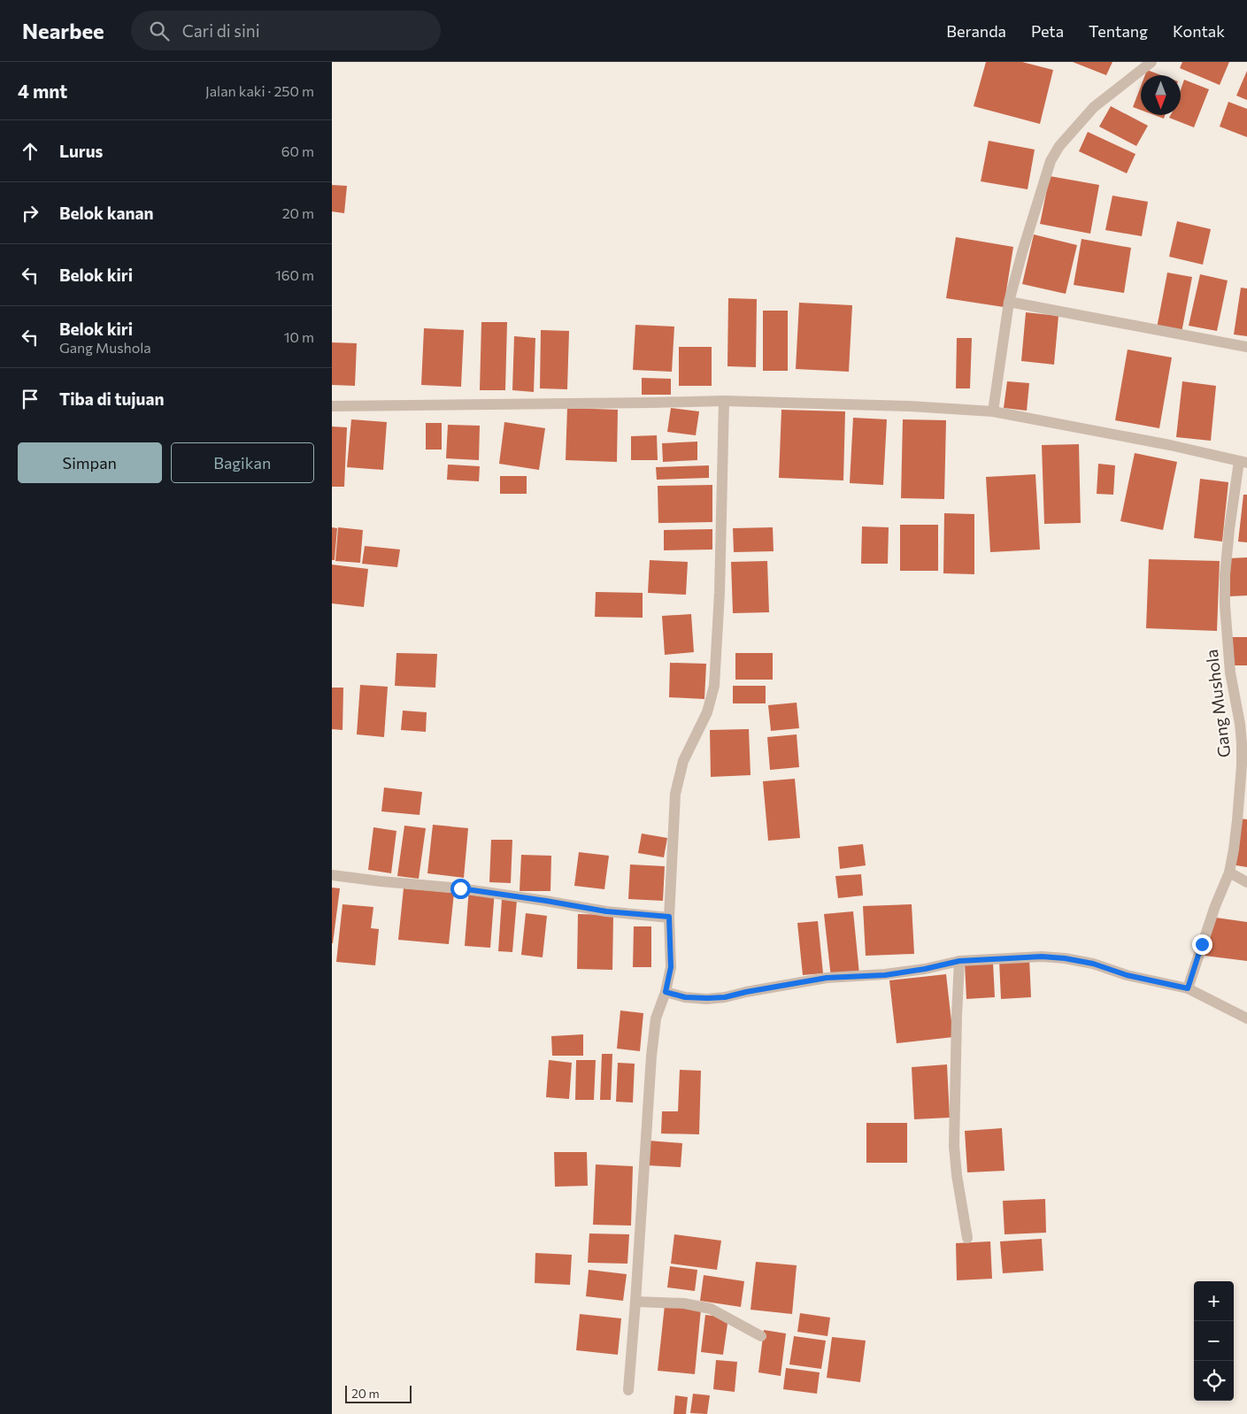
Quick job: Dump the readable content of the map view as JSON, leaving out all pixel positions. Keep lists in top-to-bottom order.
{
  "streets": {
    "street": ["Gang Mushola"]
  },
  "scale_bar": "20 m",
  "north": "bottom",
  "page": {
    "header": "Nearbee",
    "search": "Cari di sini",
    "nav": [
      "Beranda",
      "Peta",
      "Tentang",
      "Kontak"
    ],
    "heading": ["4 mnt", "Jalan kaki · 250 m"],
    "list": [
      ["Lurus", "60 m"],
      ["Belok kanan", "20 m"],
      ["Belok kiri", "160 m"],
      ["Belok kiri", "Gang Mushola", "10 m"],
      "Tiba di tujuan"
    ],
    "buttons": ["Simpan", "Bagikan"],
    "map_buttons": ["+", "−"],
    "scale": "20 m"
  }
}
